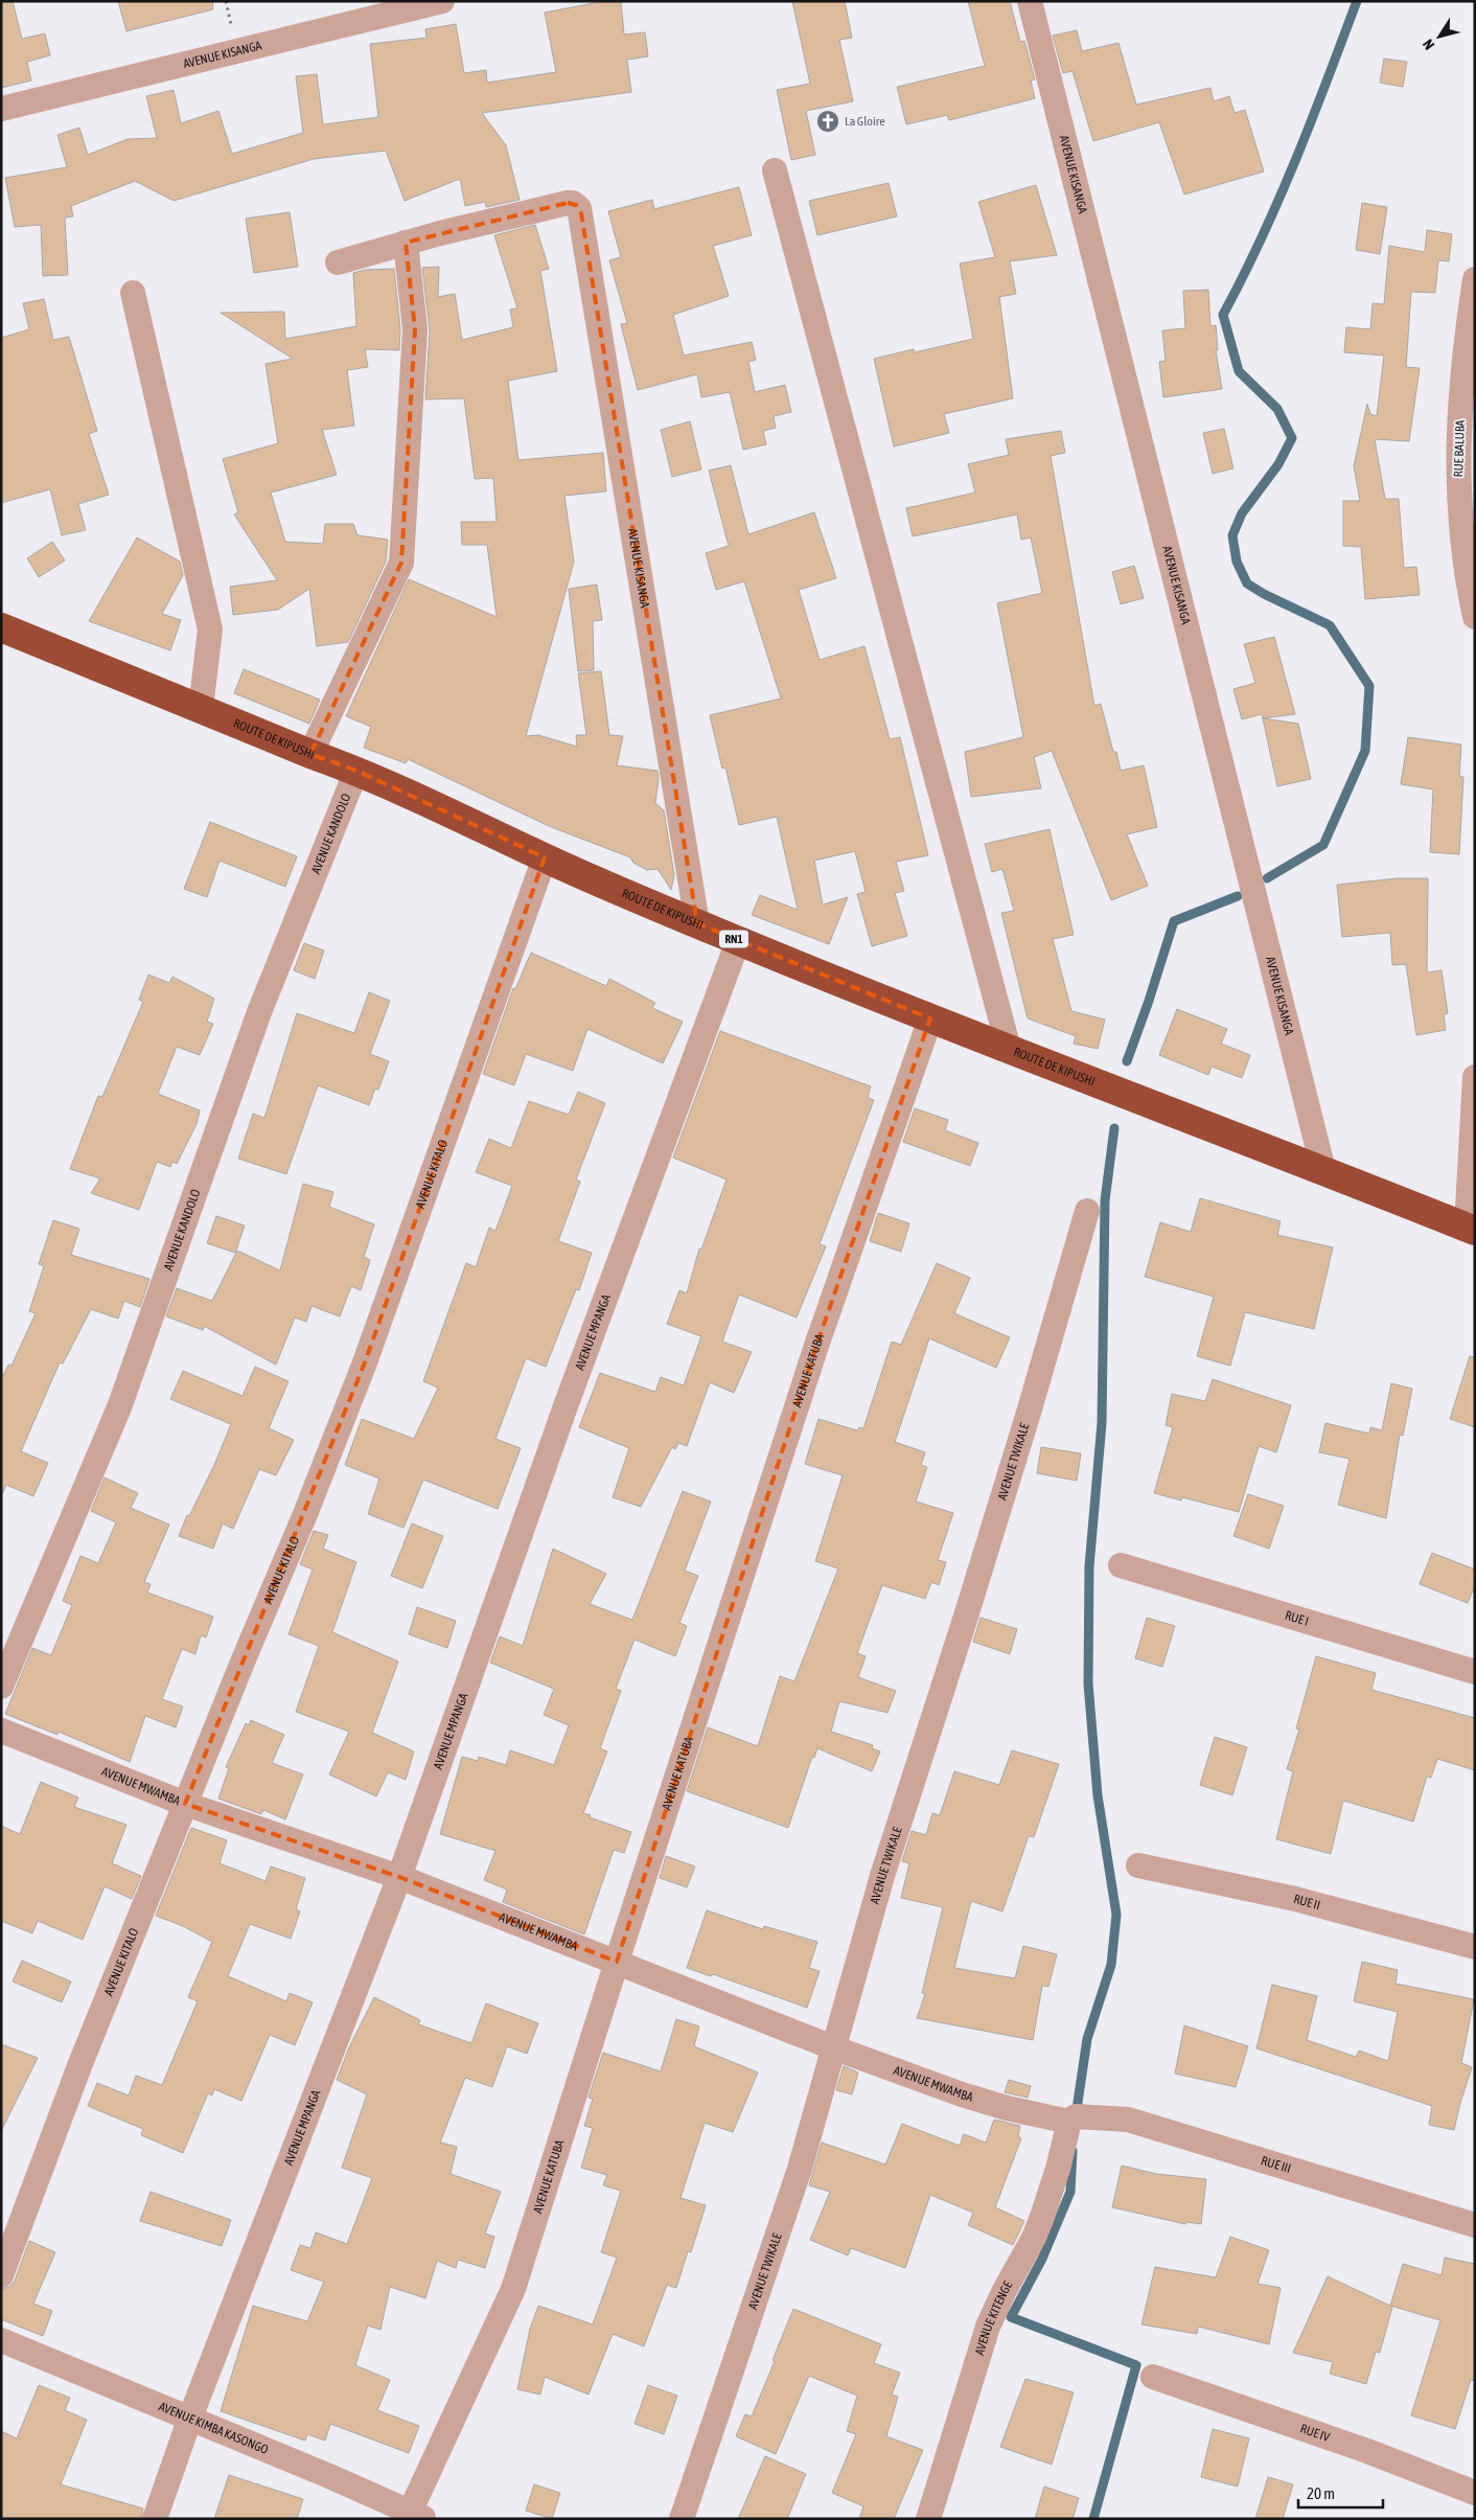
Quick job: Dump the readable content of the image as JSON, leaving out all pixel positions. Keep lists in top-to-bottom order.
{
  "streets": {
    "highway": ["ROUTE DE KIPUSHI", "RN1"],
    "street": [
      "AVENUE KISANGA",
      "RUE BALUBA",
      "AVENUE KANDOLO",
      "AVENUE KITALO",
      "AVENUE MPANGA",
      "AVENUE KATUBA",
      "AVENUE TWIKALE",
      "RUE I",
      "AVENUE MWAMBA",
      "RUE II",
      "RUE III",
      "AVENUE KITENGE",
      "AVENUE KIMBA KASONGO",
      "RUE IV"
    ]
  },
  "crossings": [
    ["AVENUE KISANGA", "ROUTE DE KIPUSHI"],
    ["ROUTE DE KIPUSHI", "AVENUE KANDOLO"],
    ["ROUTE DE KIPUSHI", "AVENUE KITALO"],
    ["ROUTE DE KIPUSHI", "AVENUE MPANGA"],
    ["ROUTE DE KIPUSHI", "AVENUE KATUBA"],
    ["AVENUE KITALO", "AVENUE MWAMBA"],
    ["AVENUE MPANGA", "AVENUE MWAMBA"],
    ["AVENUE MPANGA", "AVENUE KIMBA KASONGO"],
    ["AVENUE KATUBA", "AVENUE MWAMBA"],
    ["AVENUE KATUBA", "AVENUE KIMBA KASONGO"],
    ["AVENUE TWIKALE", "AVENUE MWAMBA"],
    ["AVENUE MWAMBA", "RUE III"],
    ["AVENUE MWAMBA", "AVENUE KITENGE"],
    ["RUE III", "AVENUE KITENGE"]
  ],
  "places": {
    "church": ["La Gloire"]
  },
  "scale_bar": "20 m",
  "north": "bottom left"
}
